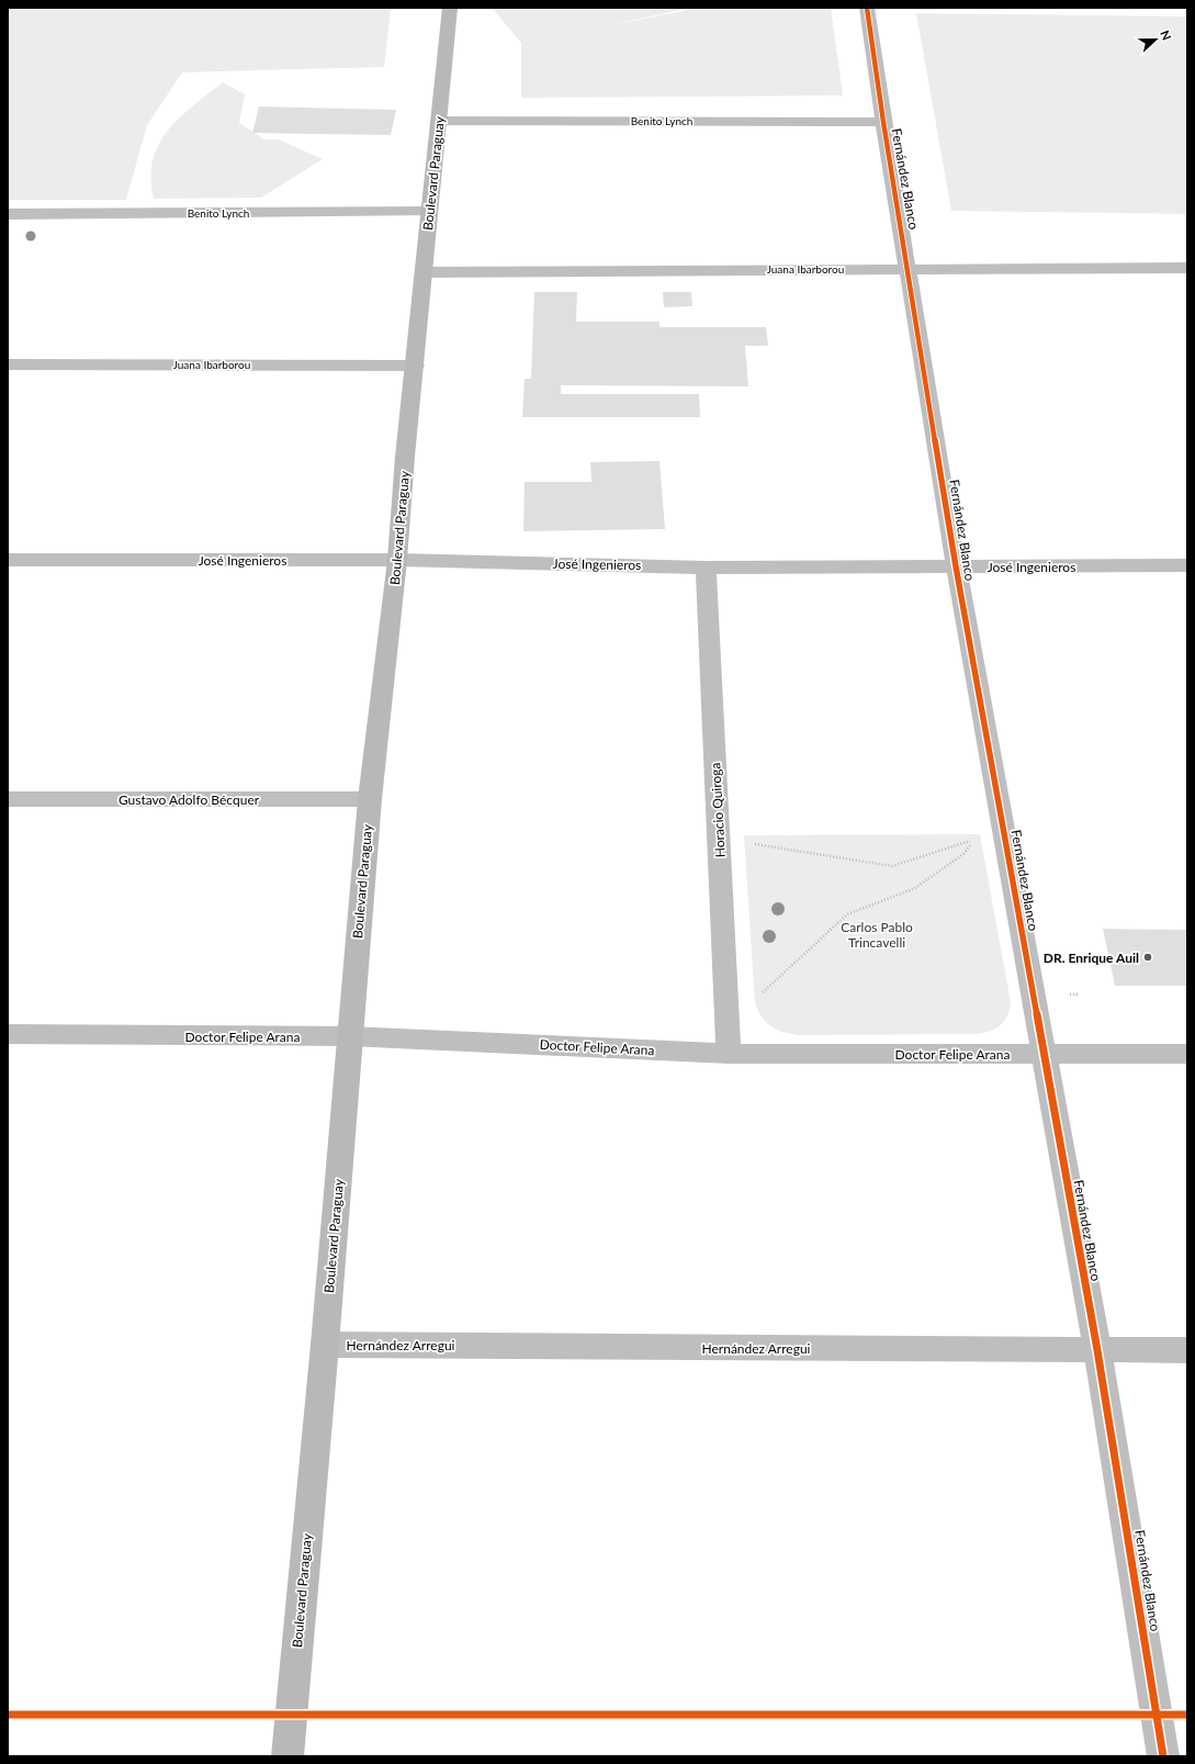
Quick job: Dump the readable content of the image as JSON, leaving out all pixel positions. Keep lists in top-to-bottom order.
{
  "streets": {
    "street": [
      "Benito Lynch",
      "Boulevard Paraguay",
      "Fernández Blanco",
      "Juana Ibarborou",
      "José Ingenieros",
      "Gustavo Adolfo Bécquer",
      "Horacio Quiroga",
      "Doctor Felipe Arana",
      "Hernández Arregui"
    ]
  },
  "crossings": [
    ["Benito Lynch", "Boulevard Paraguay"],
    ["Benito Lynch", "Fernández Blanco"],
    ["Boulevard Paraguay", "Juana Ibarborou"],
    ["Boulevard Paraguay", "José Ingenieros"],
    ["Boulevard Paraguay", "Gustavo Adolfo Bécquer"],
    ["Boulevard Paraguay", "Doctor Felipe Arana"],
    ["Boulevard Paraguay", "Hernández Arregui"],
    ["Fernández Blanco", "Juana Ibarborou"],
    ["Fernández Blanco", "José Ingenieros"],
    ["Fernández Blanco", "Doctor Felipe Arana"],
    ["Fernández Blanco", "Hernández Arregui"],
    ["José Ingenieros", "Horacio Quiroga"],
    ["Horacio Quiroga", "Doctor Felipe Arana"]
  ],
  "parks": ["Carlos Pablo Trincavelli"],
  "places": ["DR. Enrique Auil"],
  "north": "right"
}
